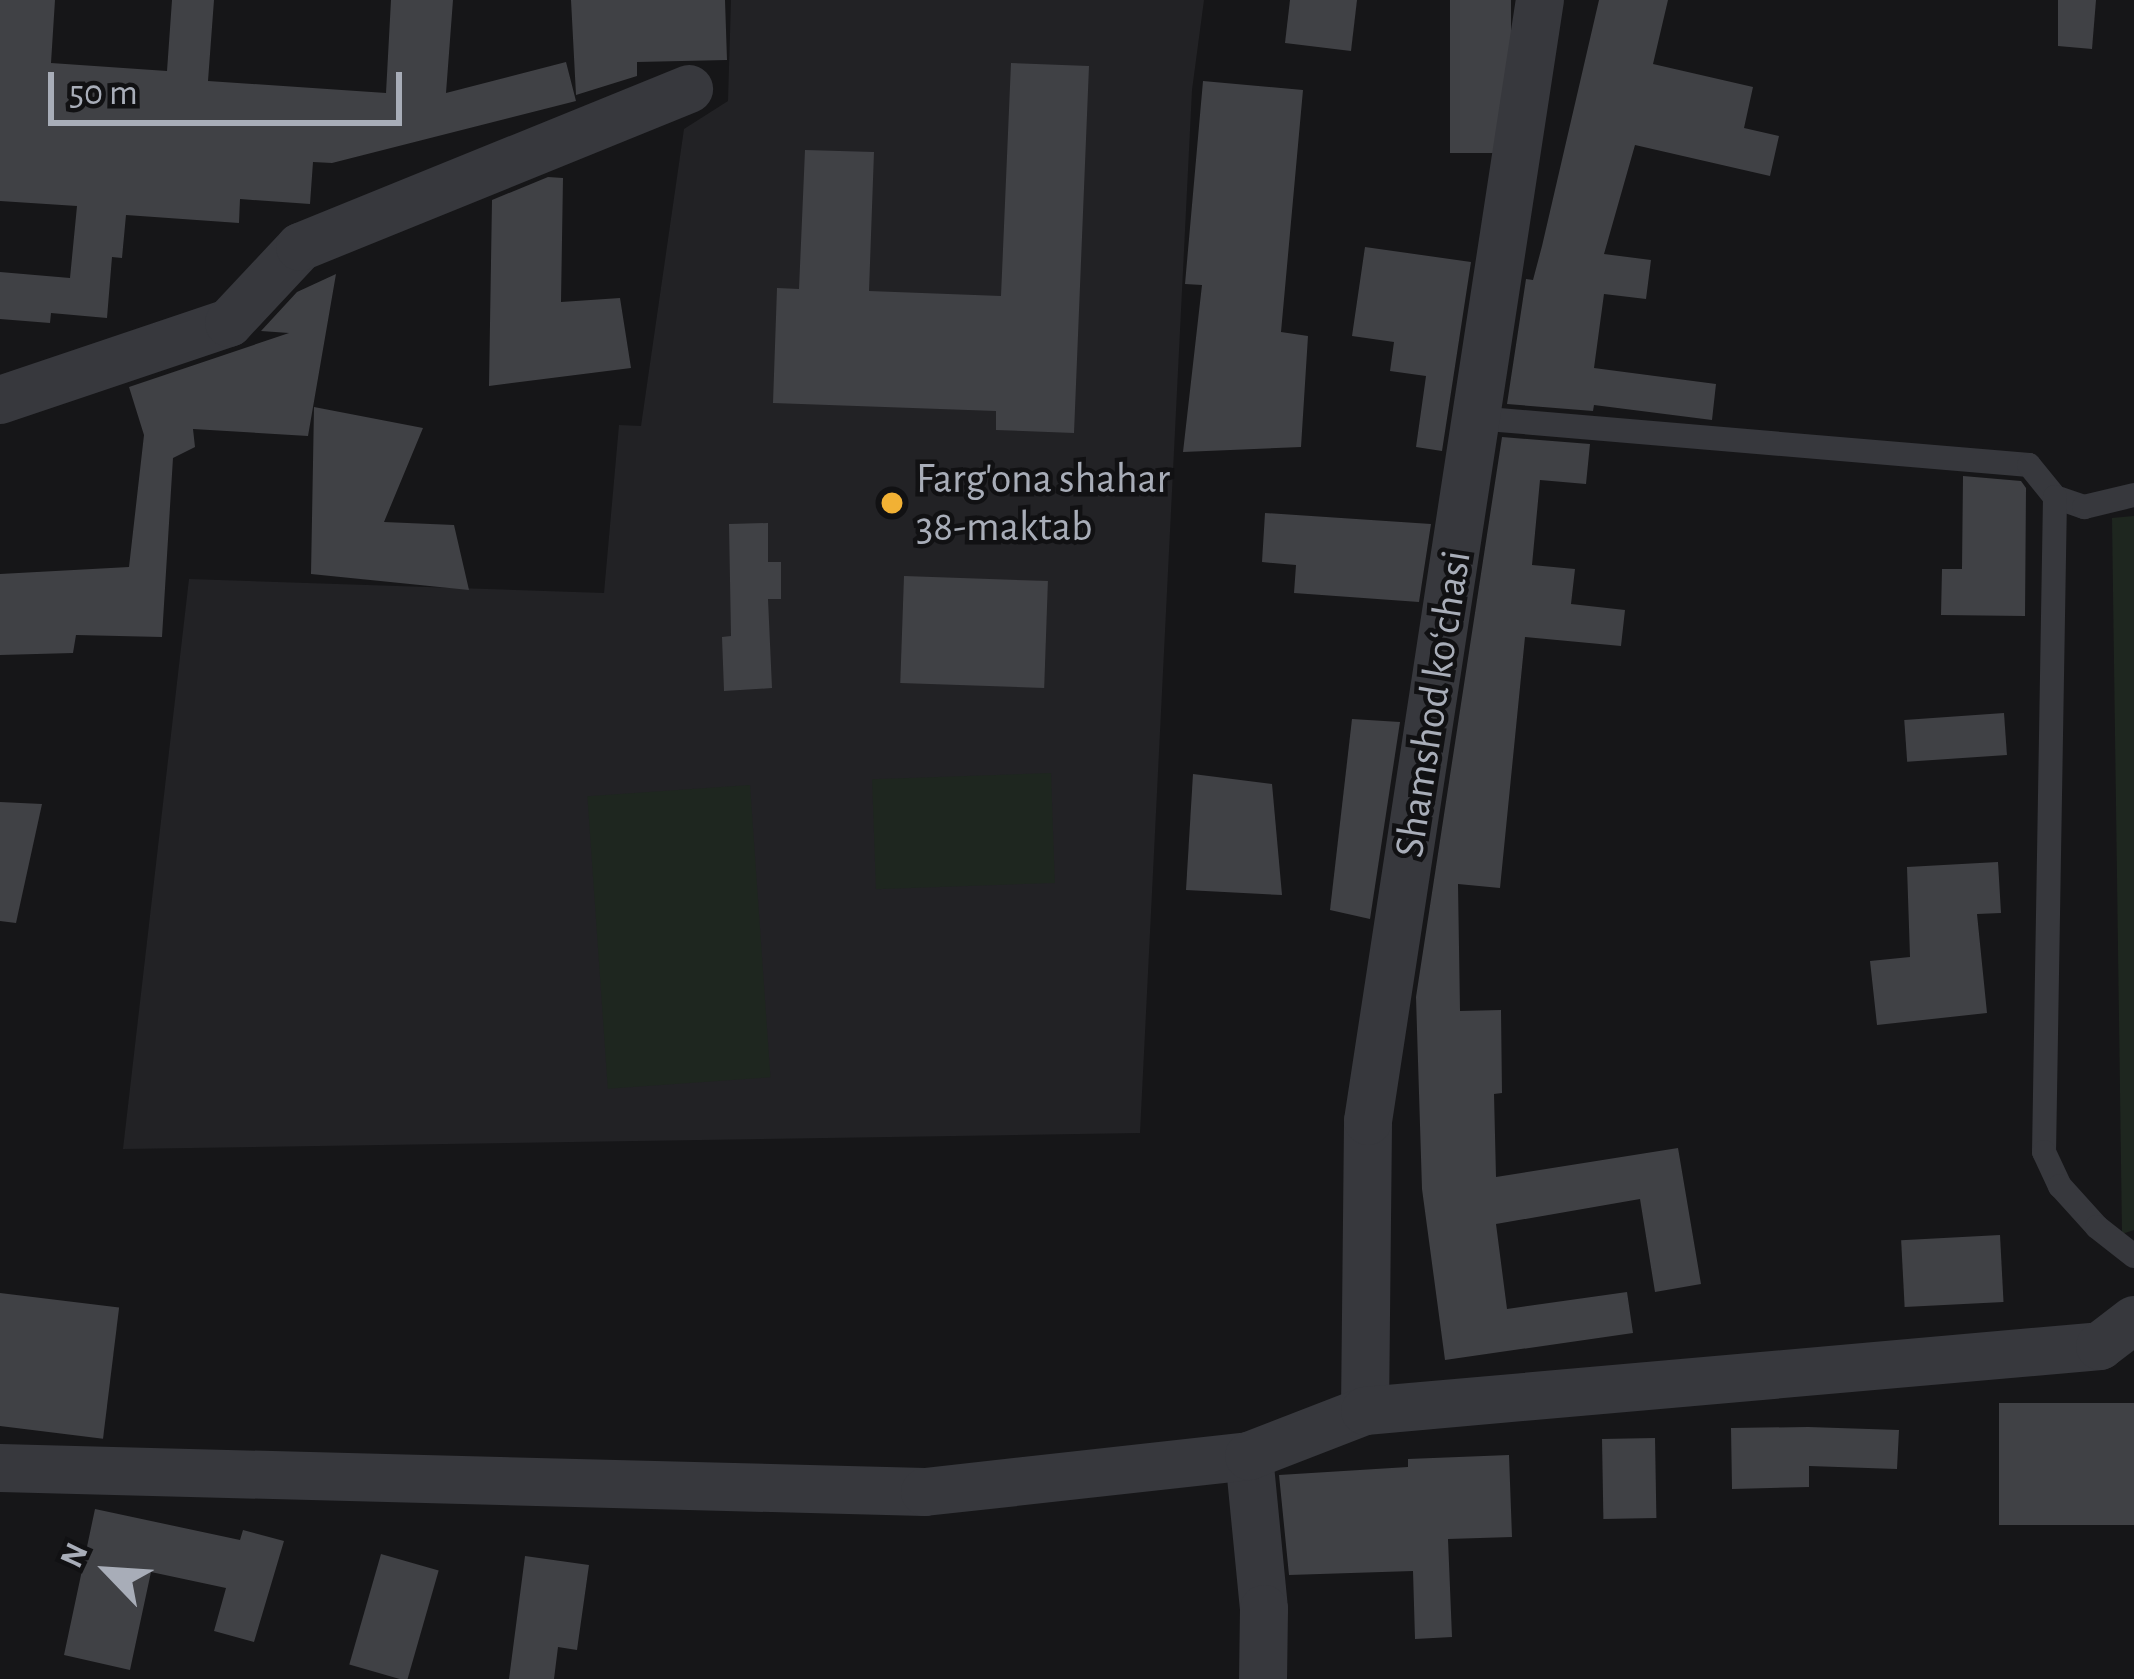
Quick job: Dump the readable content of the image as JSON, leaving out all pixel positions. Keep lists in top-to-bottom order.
{
  "streets": {
    "street": ["Shamshod koʻchasi"]
  },
  "places": ["Farg'ona shahar 38-maktab"],
  "scale_bar": "50 m",
  "north": "top left"
}
